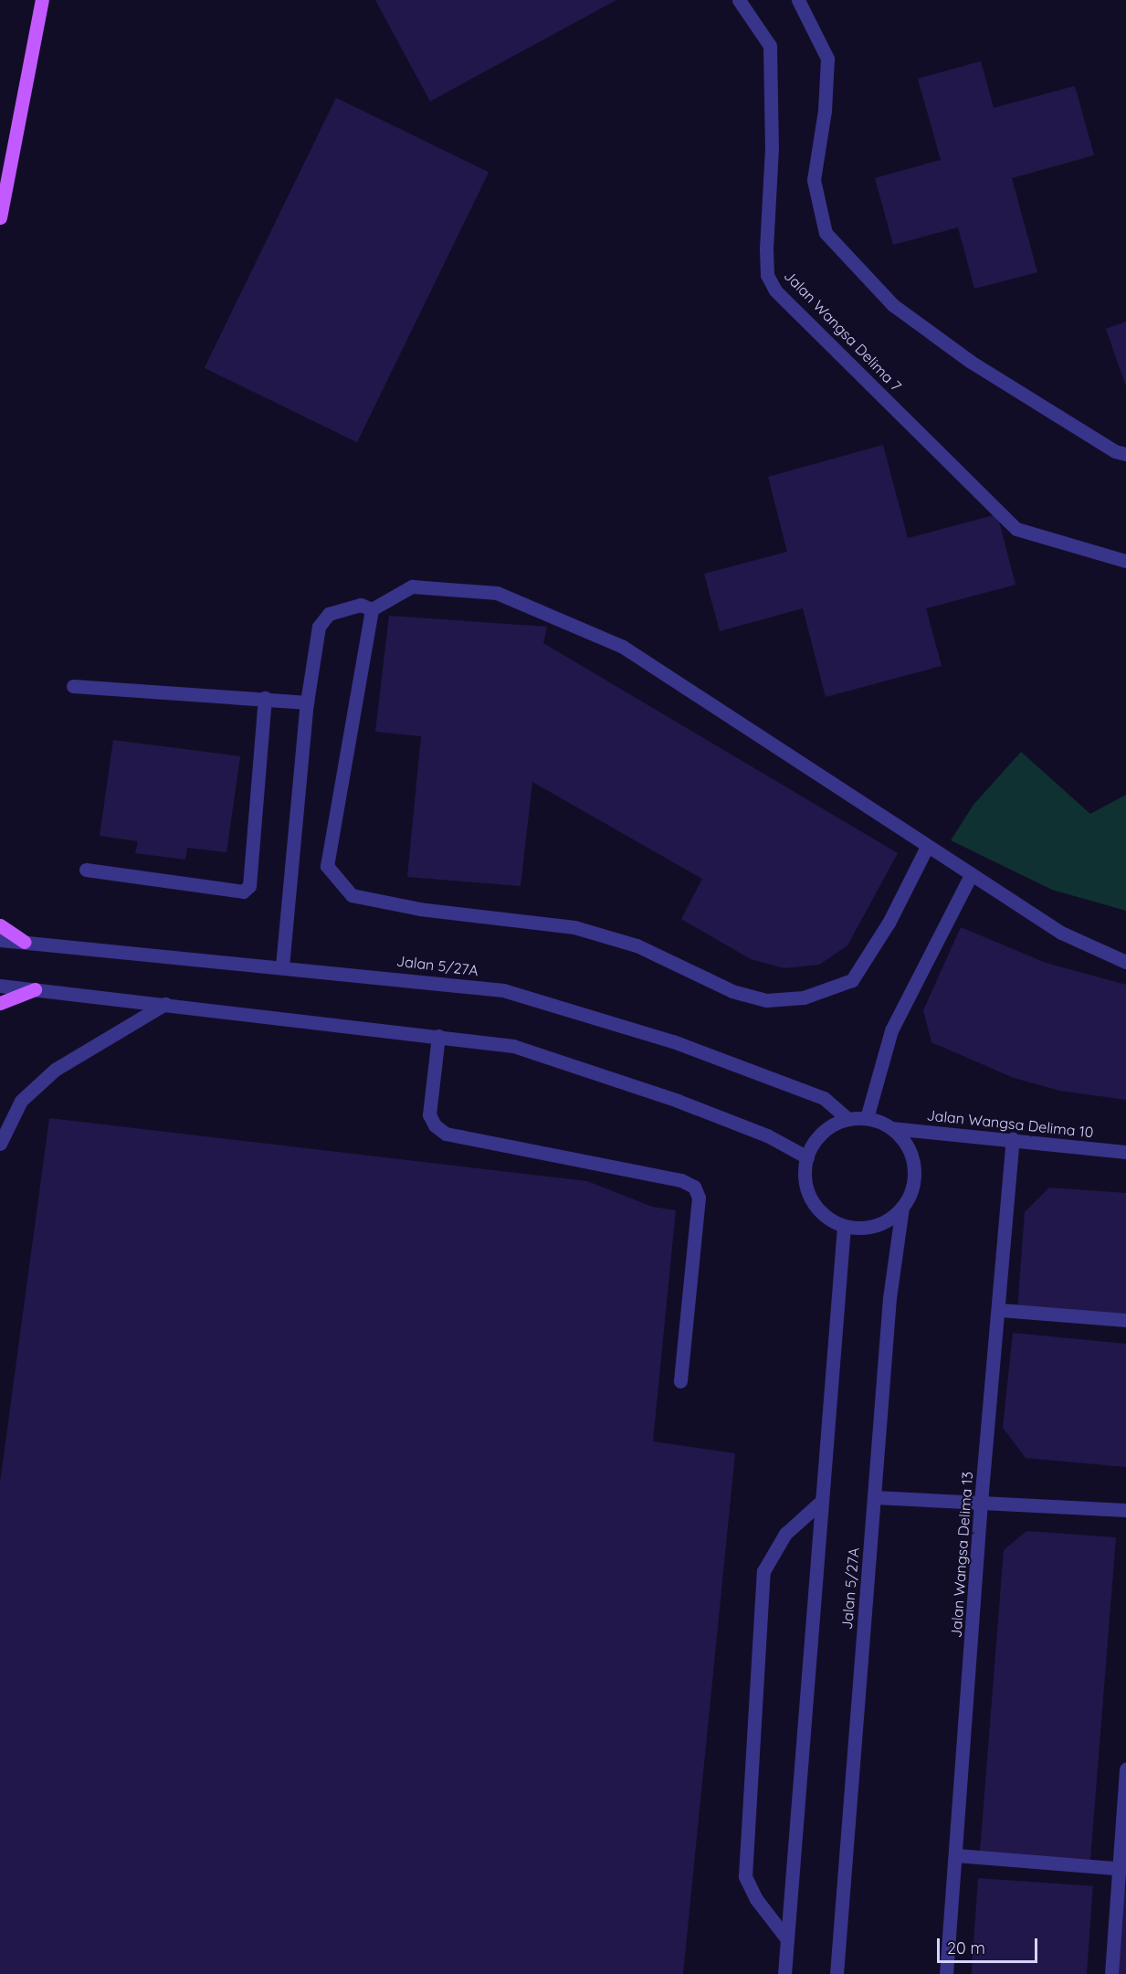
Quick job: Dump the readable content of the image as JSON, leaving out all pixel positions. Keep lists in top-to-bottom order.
{
  "streets": {
    "street": [
      "Jalan Wangsa Delima 7",
      "Jalan 5/27A",
      "Jalan Wangsa Delima 10",
      "Jalan Wangsa Delima 13"
    ]
  },
  "crossings": [
    ["Jalan 5/27A", "Jalan Wangsa Delima 10"],
    ["Jalan Wangsa Delima 10", "Jalan Wangsa Delima 13"]
  ],
  "scale_bar": "20 m"
}
